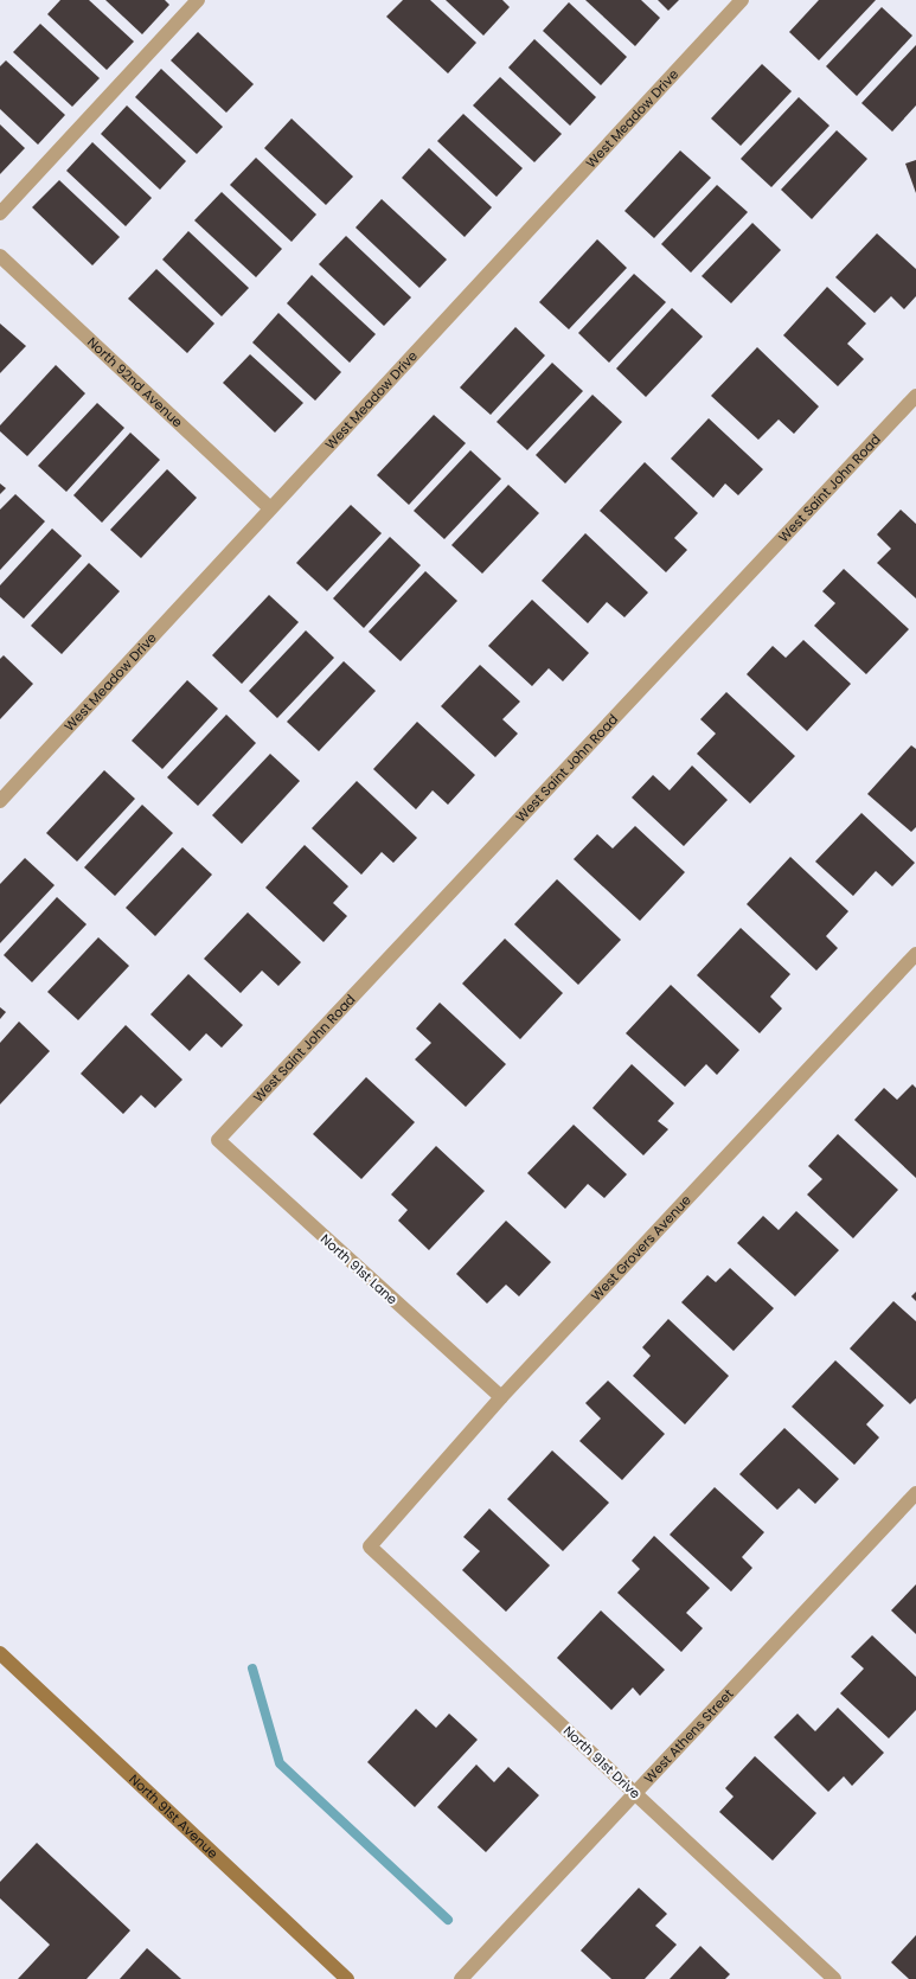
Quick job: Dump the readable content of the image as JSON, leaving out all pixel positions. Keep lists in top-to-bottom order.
{
  "streets": {
    "main road": ["North 91st Avenue"],
    "street": [
      "West Meadow Drive",
      "North 92nd Avenue",
      "West Saint John Road",
      "West Grovers Avenue",
      "North 91st Lane",
      "West Athens Street",
      "North 91st Drive"
    ]
  },
  "crossings": [
    ["West Meadow Drive", "North 92nd Avenue"],
    ["West Saint John Road", "North 91st Lane"],
    ["West Grovers Avenue", "North 91st Lane"],
    ["West Grovers Avenue", "North 91st Drive"],
    ["West Athens Street", "North 91st Drive"]
  ]
}
